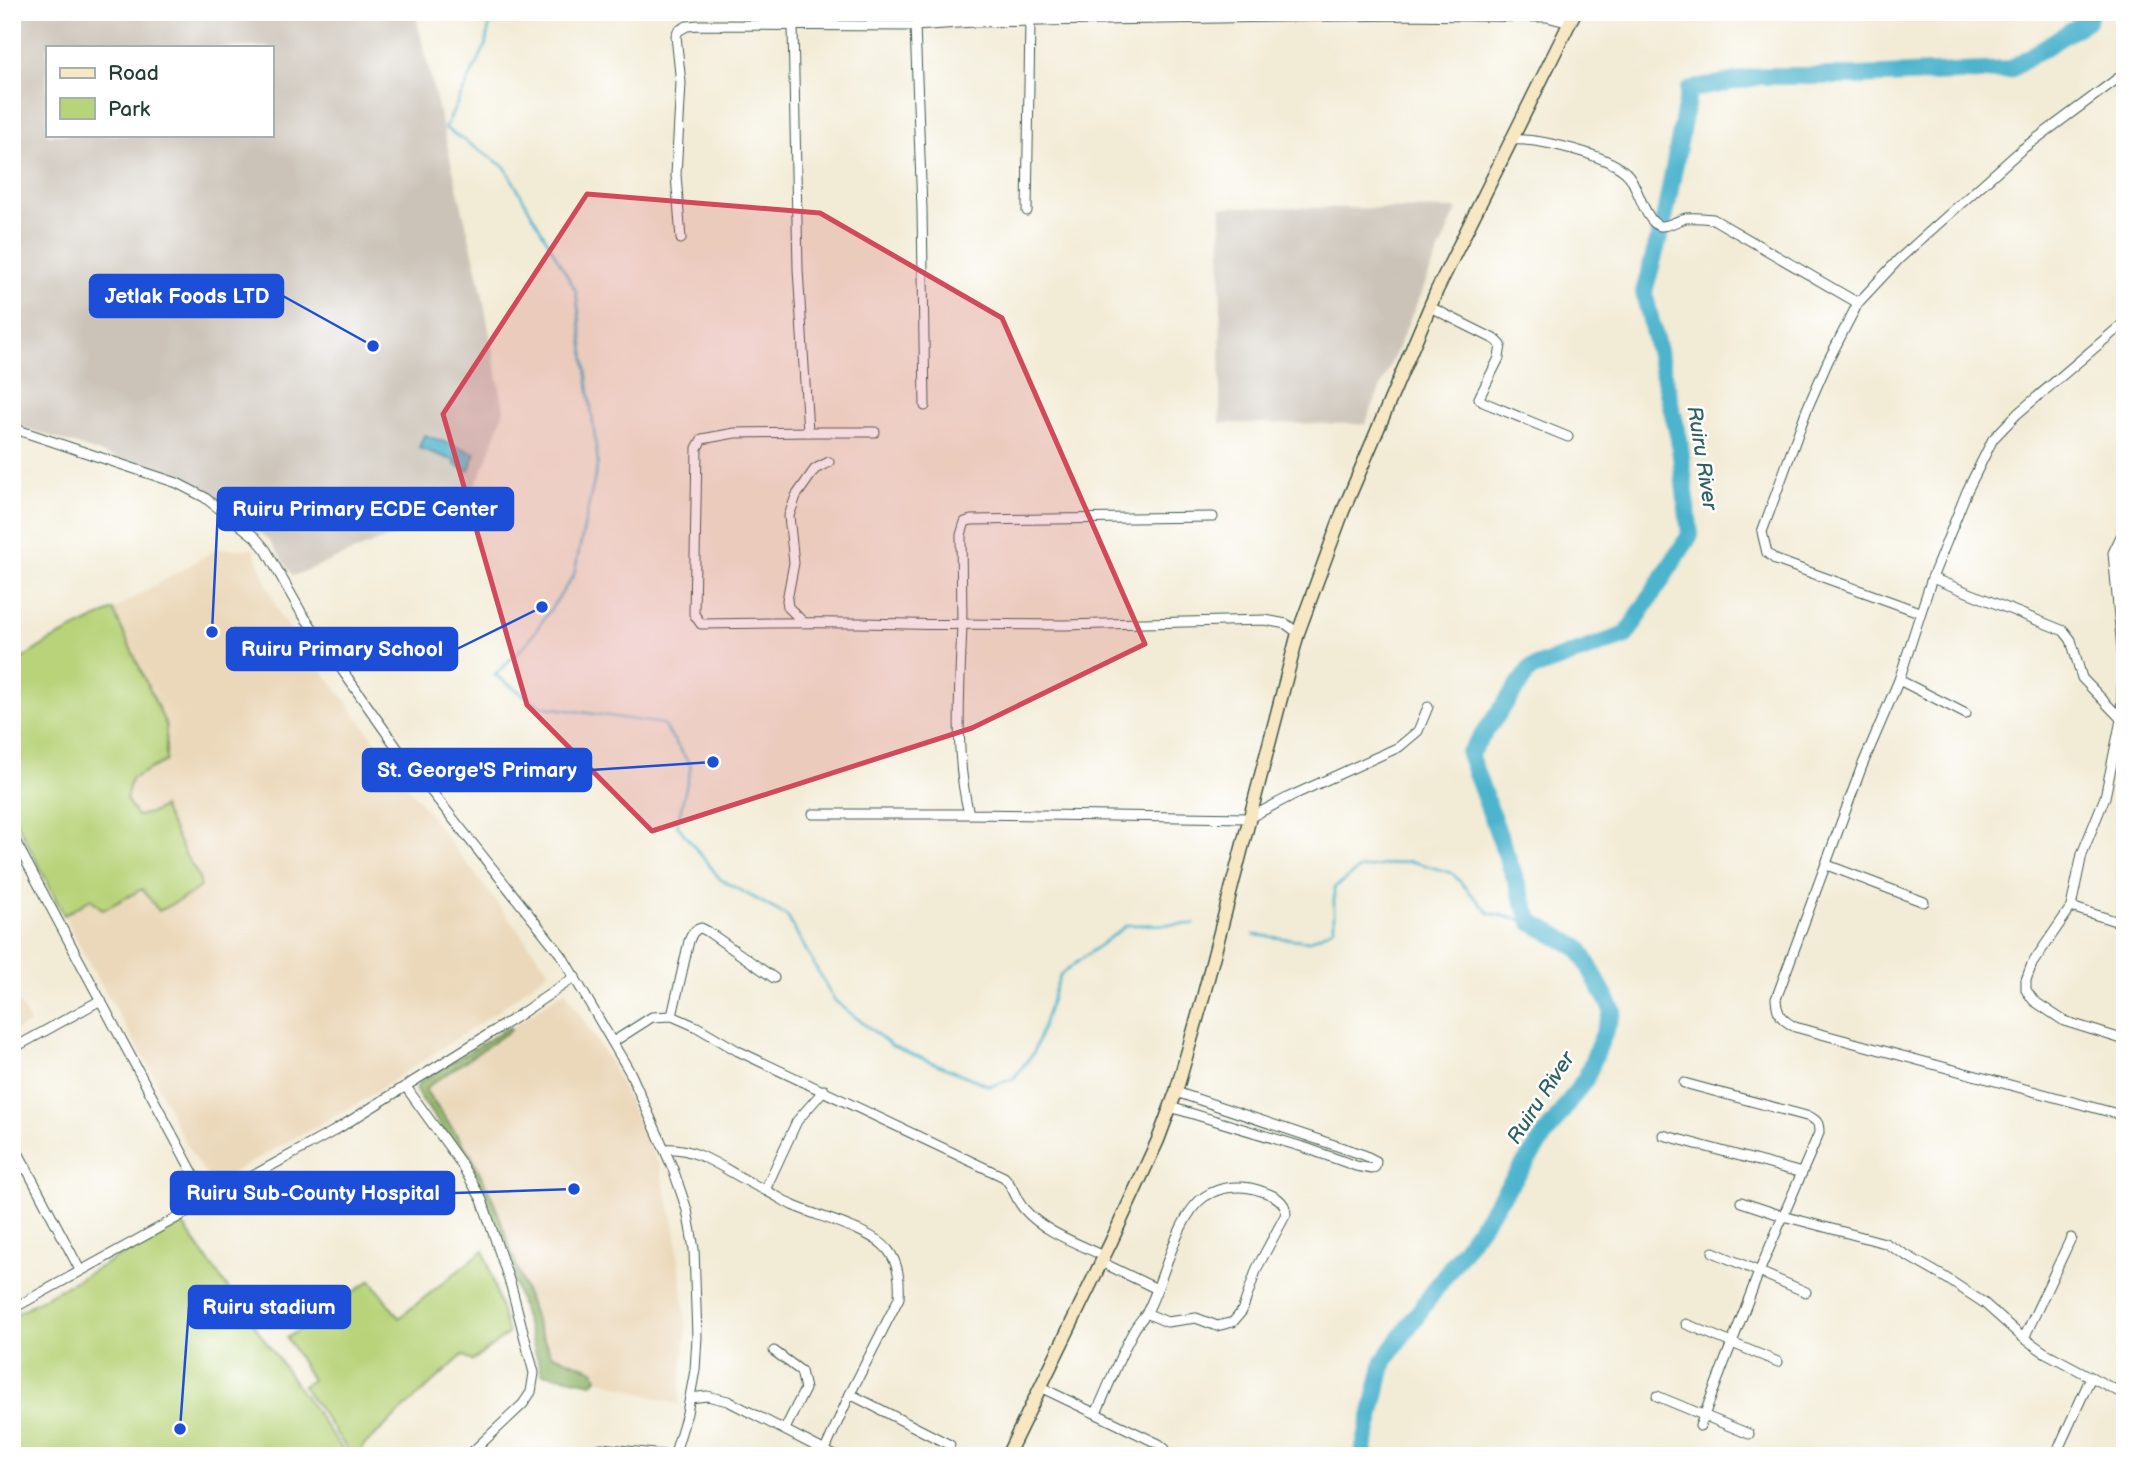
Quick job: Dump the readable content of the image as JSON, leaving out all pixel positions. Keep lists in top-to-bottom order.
{
  "water": ["Ruiru River"],
  "places": [
    "Jetlak Foods LTD",
    "Ruiru Primary School",
    "Ruiru Primary ECDE Center",
    "St. George'S Primary",
    "Ruiru Sub-County Hospital",
    "Ruiru stadium"
  ],
  "legend": ["Road", "Park"]
}
